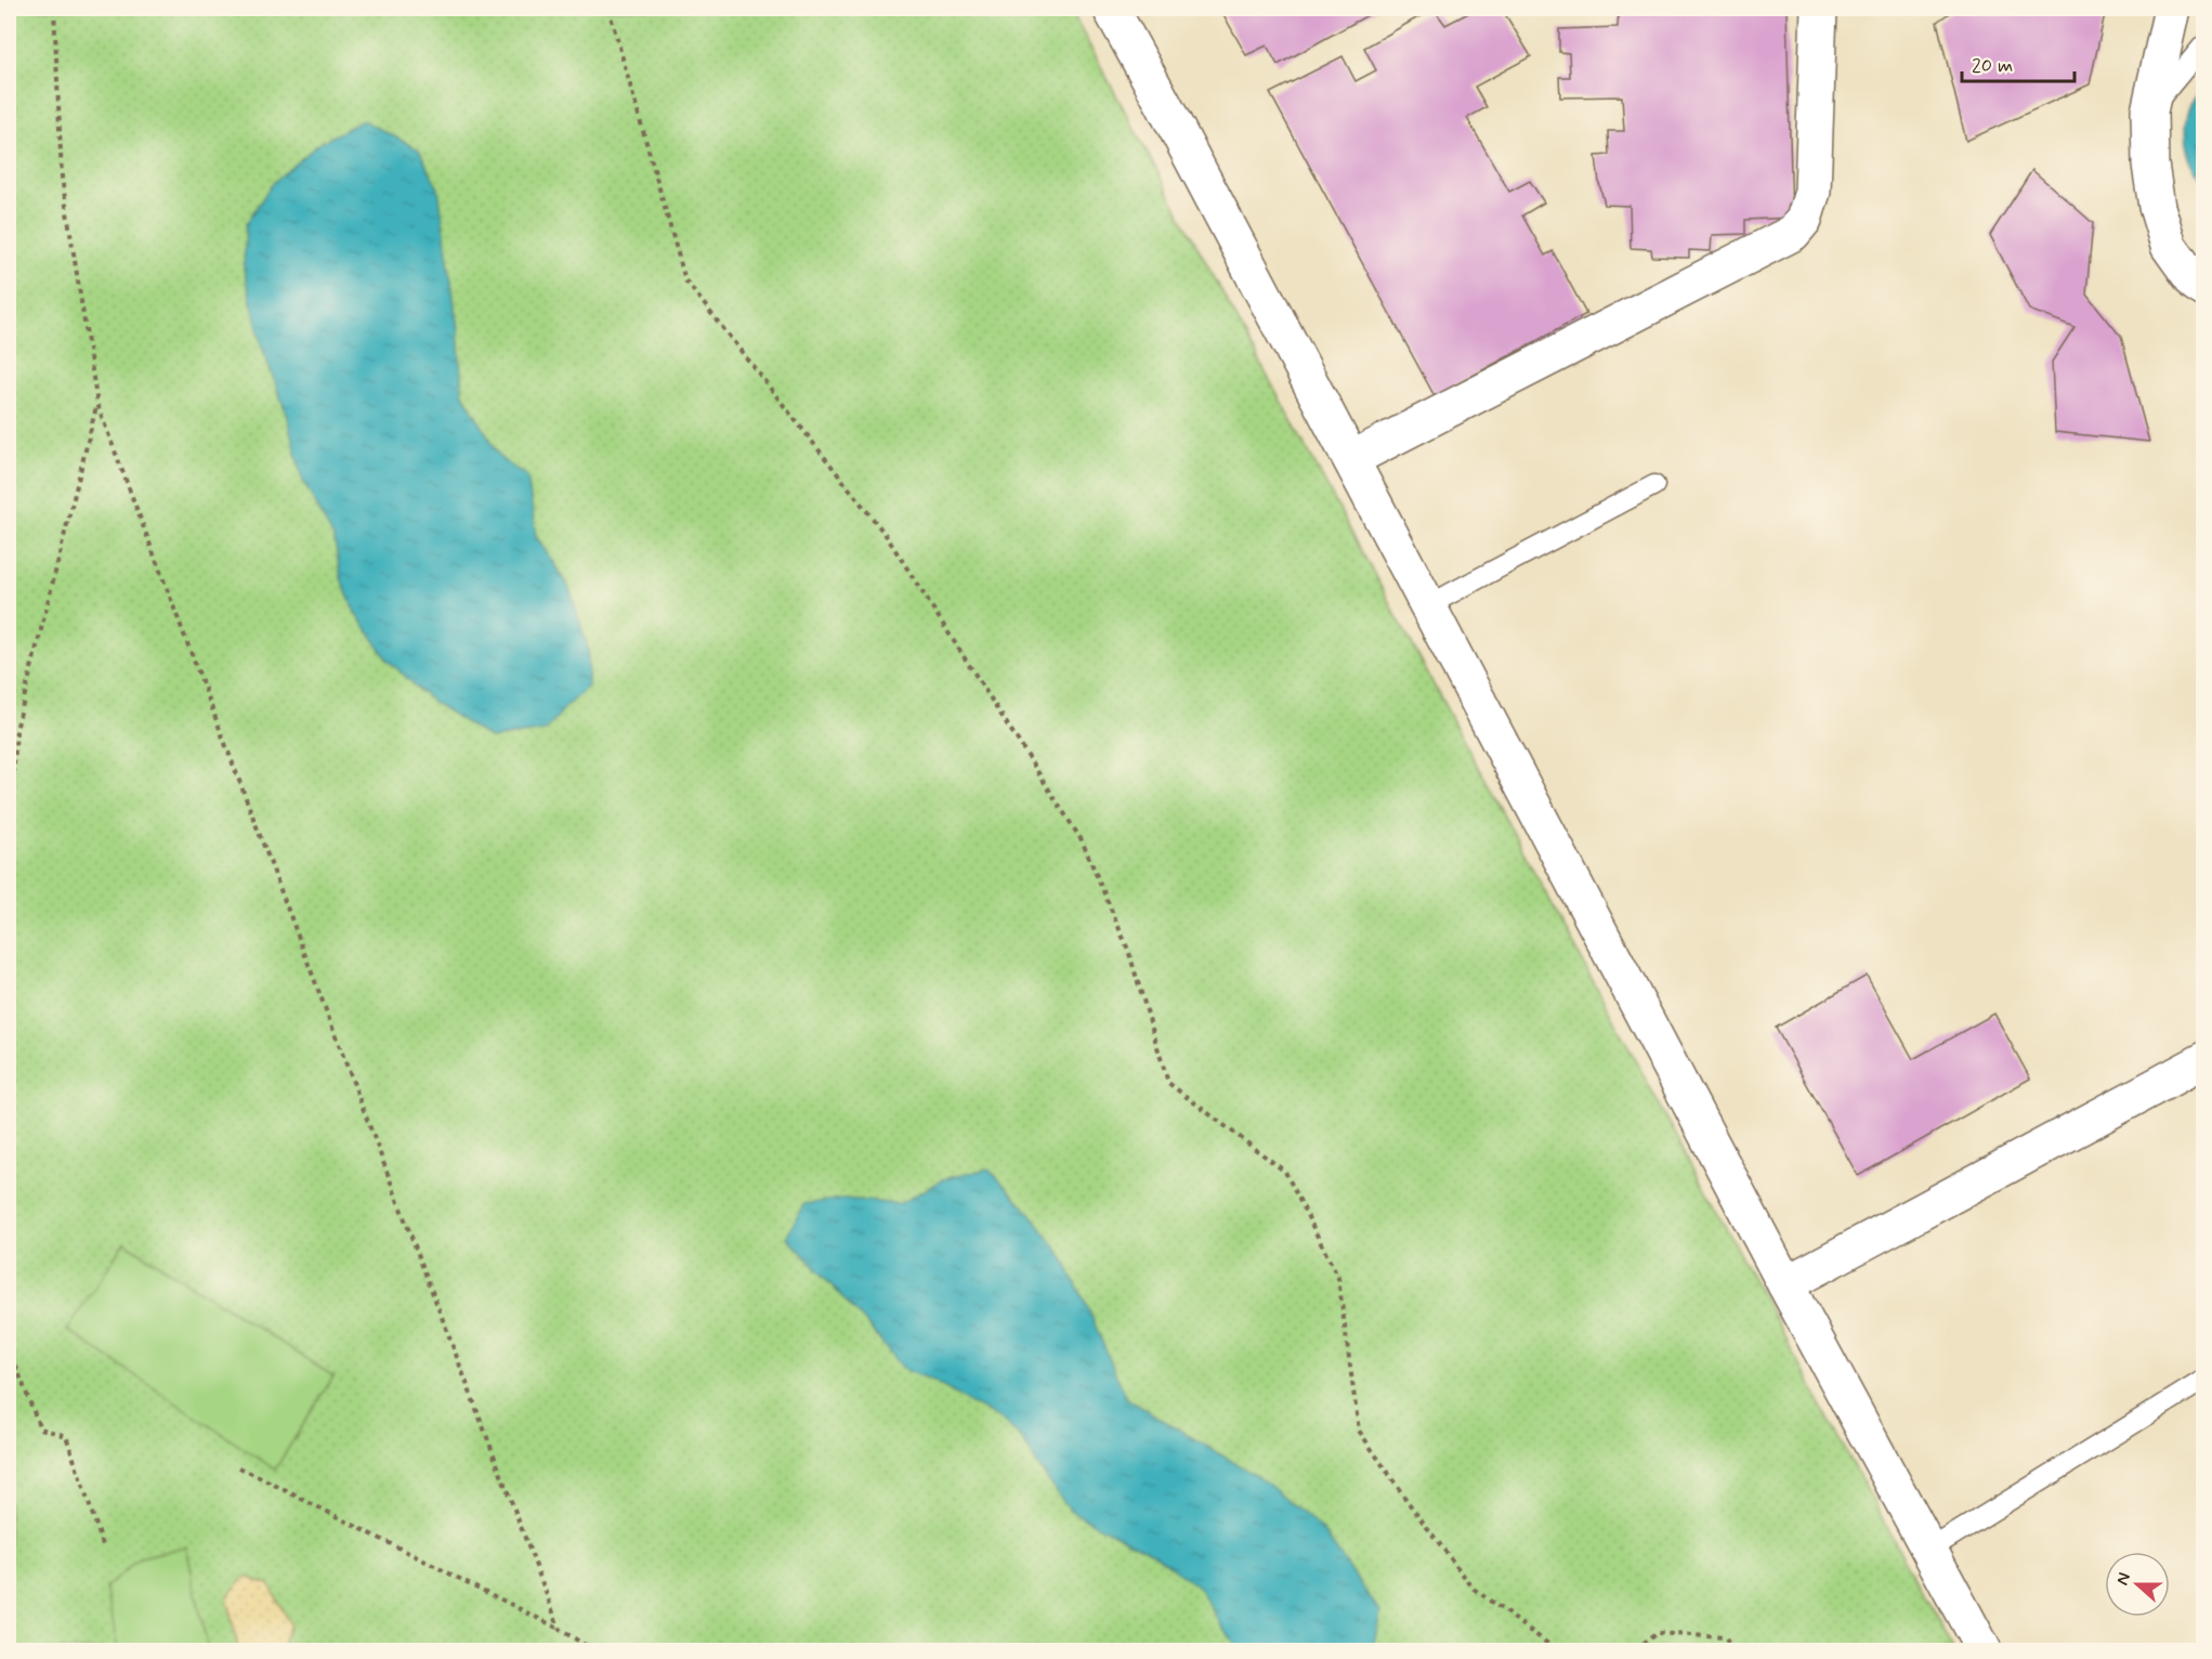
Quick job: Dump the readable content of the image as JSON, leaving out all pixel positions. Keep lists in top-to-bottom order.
{
  "scale_bar": "20 m",
  "north": "left"
}
